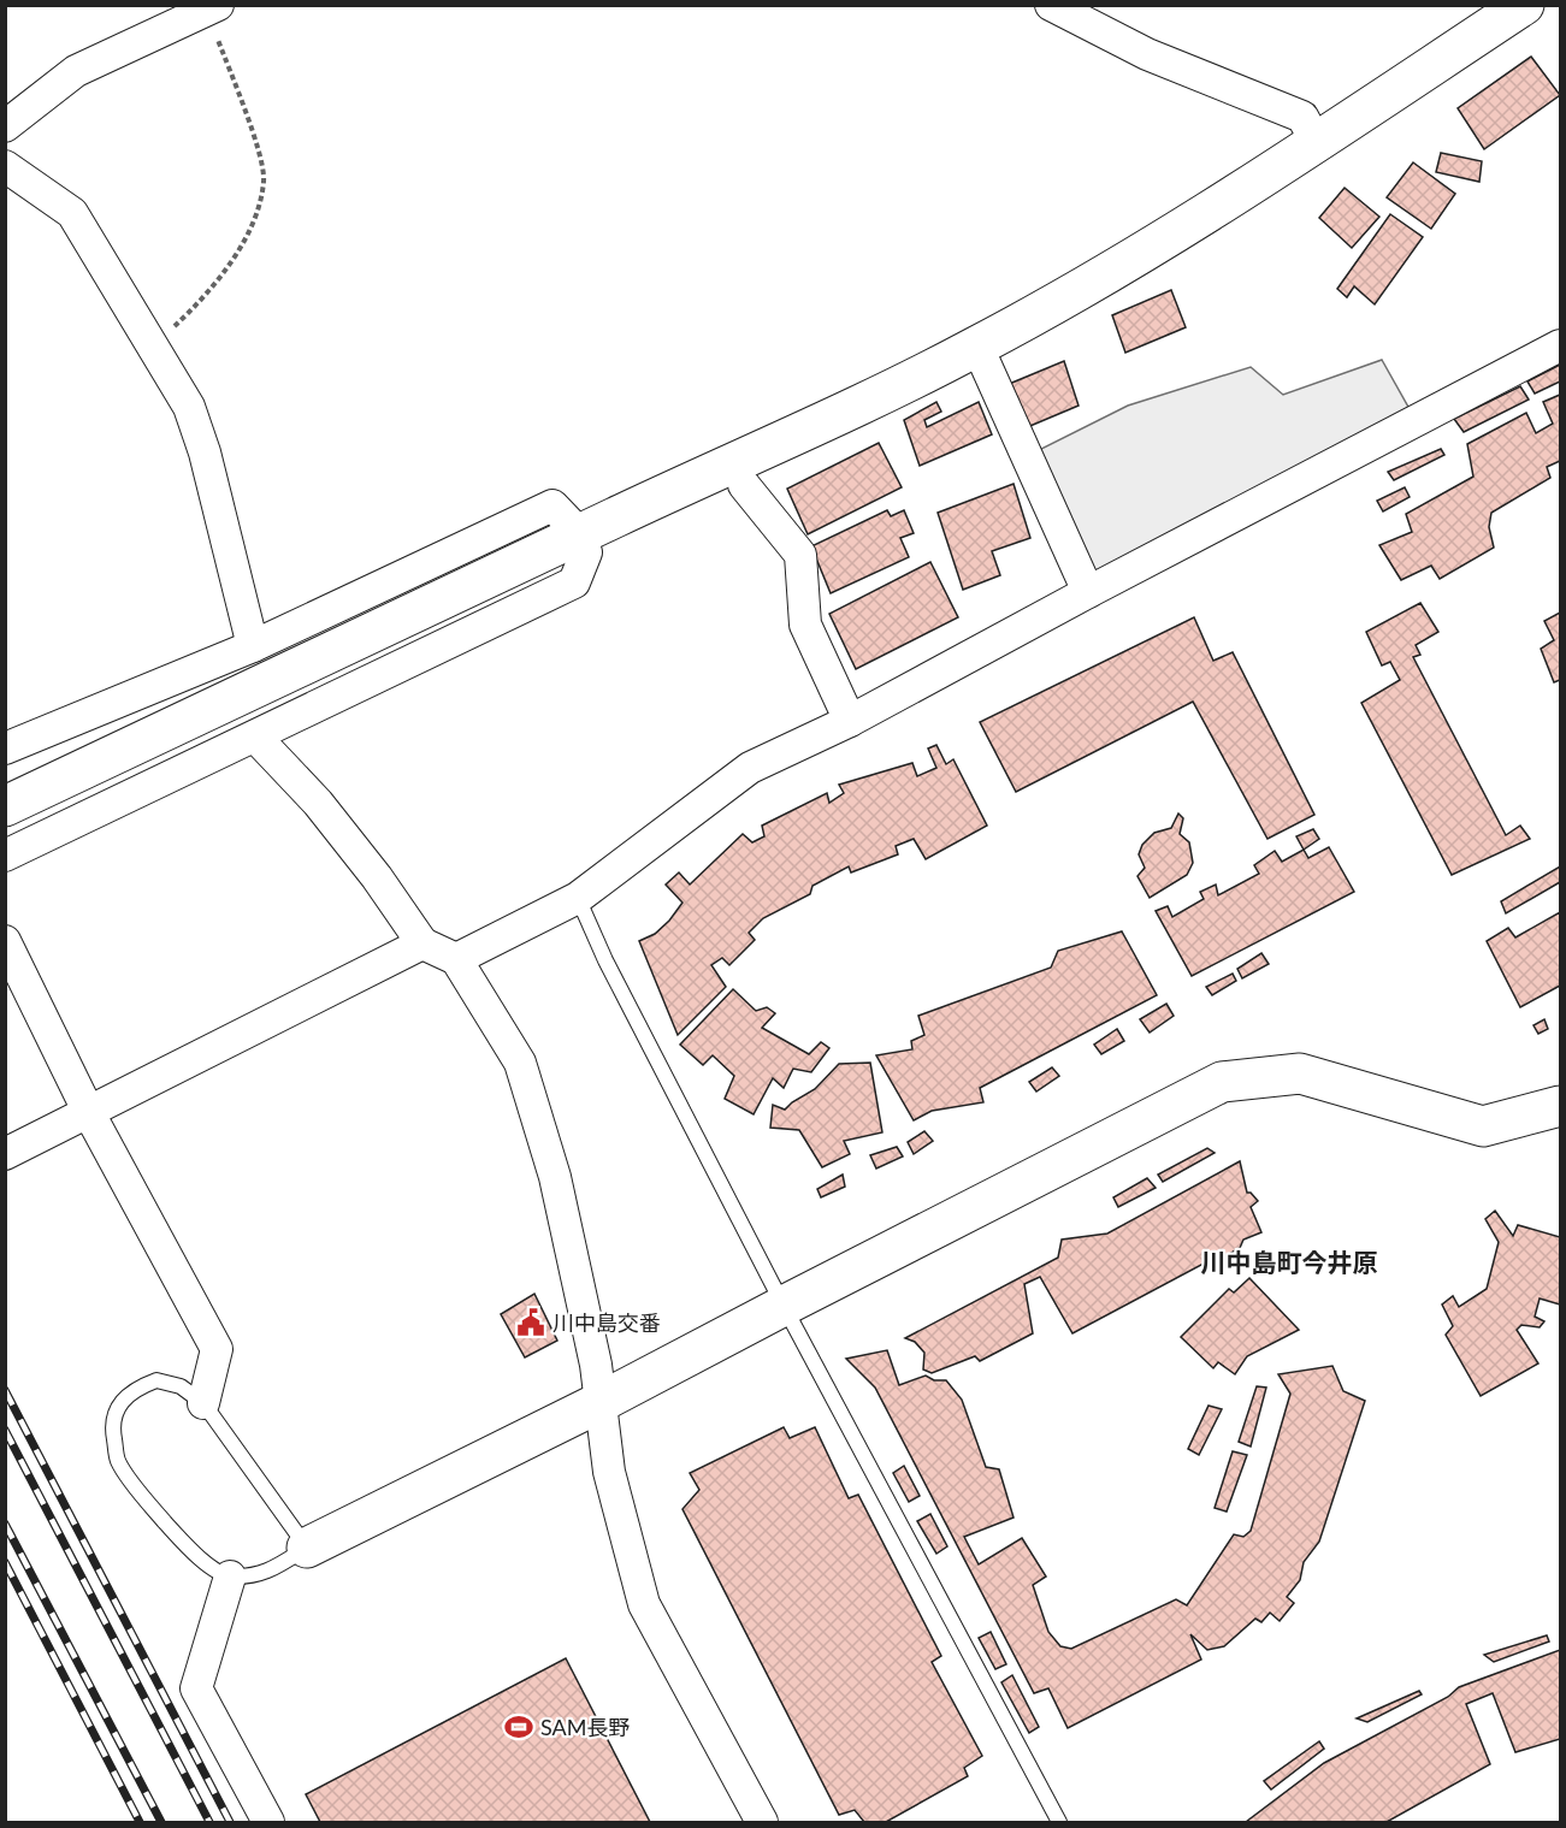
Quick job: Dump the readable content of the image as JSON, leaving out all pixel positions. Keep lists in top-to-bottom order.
{
  "districts": ["川中島町今井原"],
  "places": {
    "public building": ["川中島交番"],
    "sports": ["SAM長野"]
  }
}
